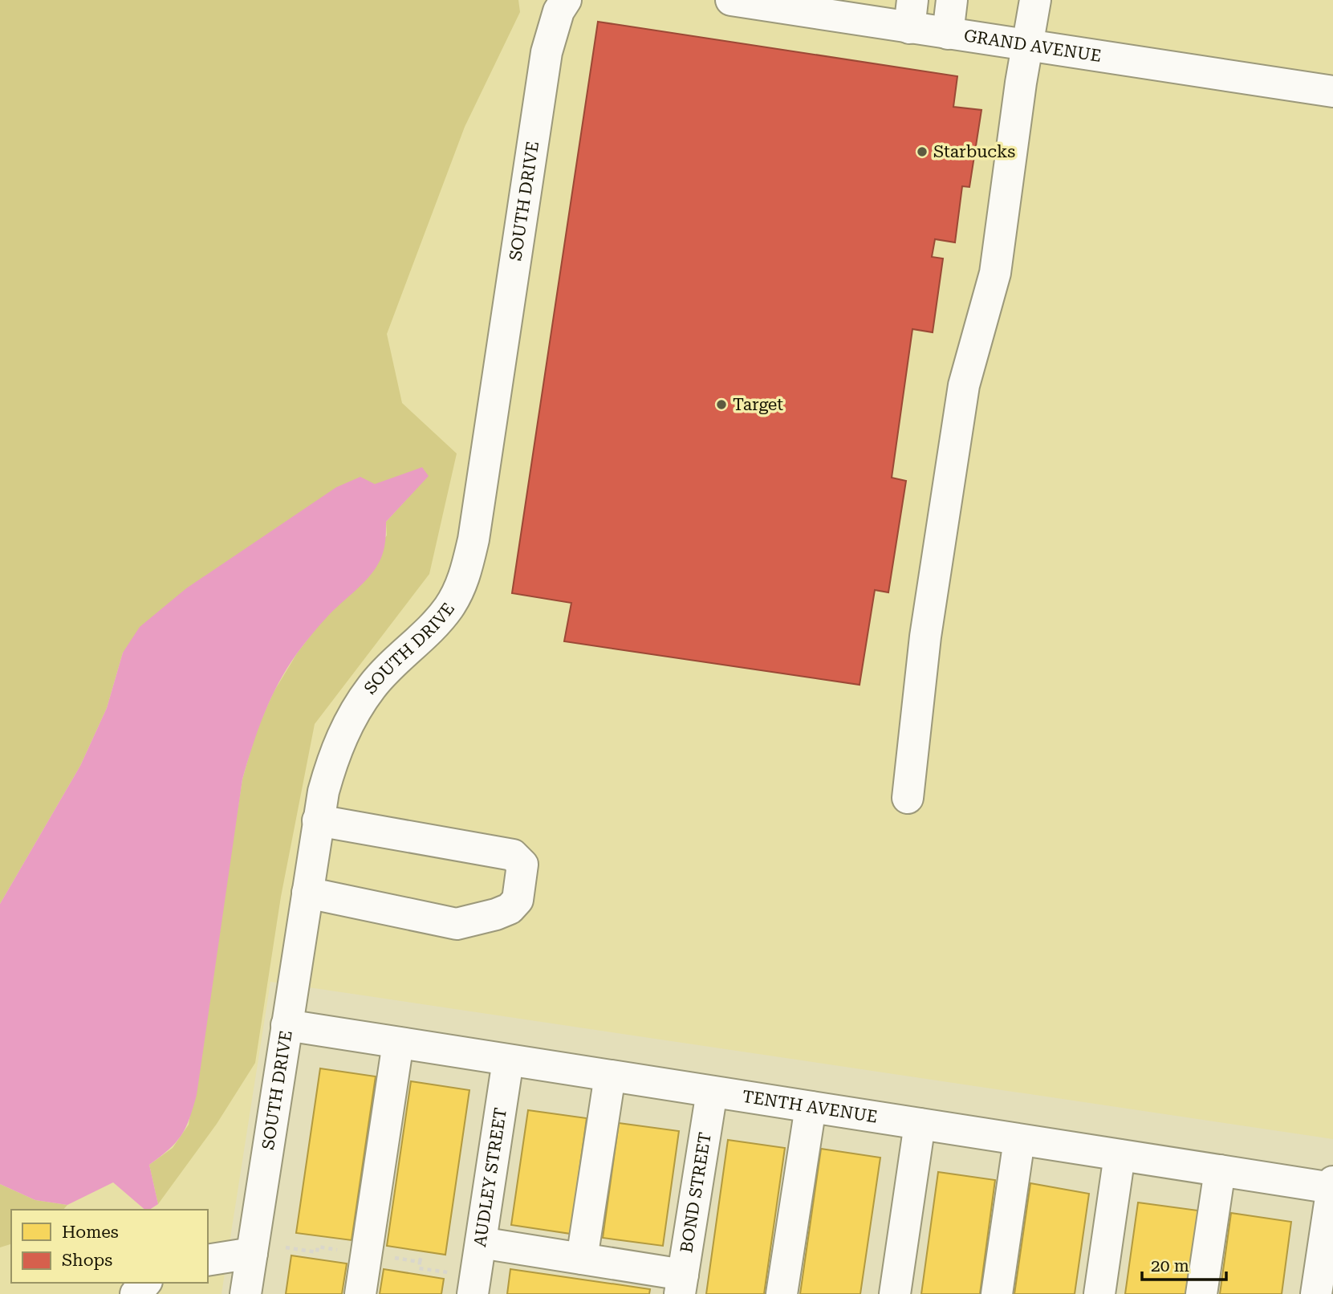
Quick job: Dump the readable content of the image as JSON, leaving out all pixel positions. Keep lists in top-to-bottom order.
{
  "streets": {
    "street": [
      "GRAND AVENUE",
      "SOUTH DRIVE",
      "TENTH AVENUE",
      "AUDLEY STREET",
      "BOND STREET"
    ]
  },
  "crossings": [
    ["SOUTH DRIVE", "TENTH AVENUE"],
    ["TENTH AVENUE", "AUDLEY STREET"],
    ["TENTH AVENUE", "BOND STREET"]
  ],
  "places": ["Starbucks", "Target"],
  "legend": ["Homes", "Shops"],
  "scale_bar": "20 m"
}
